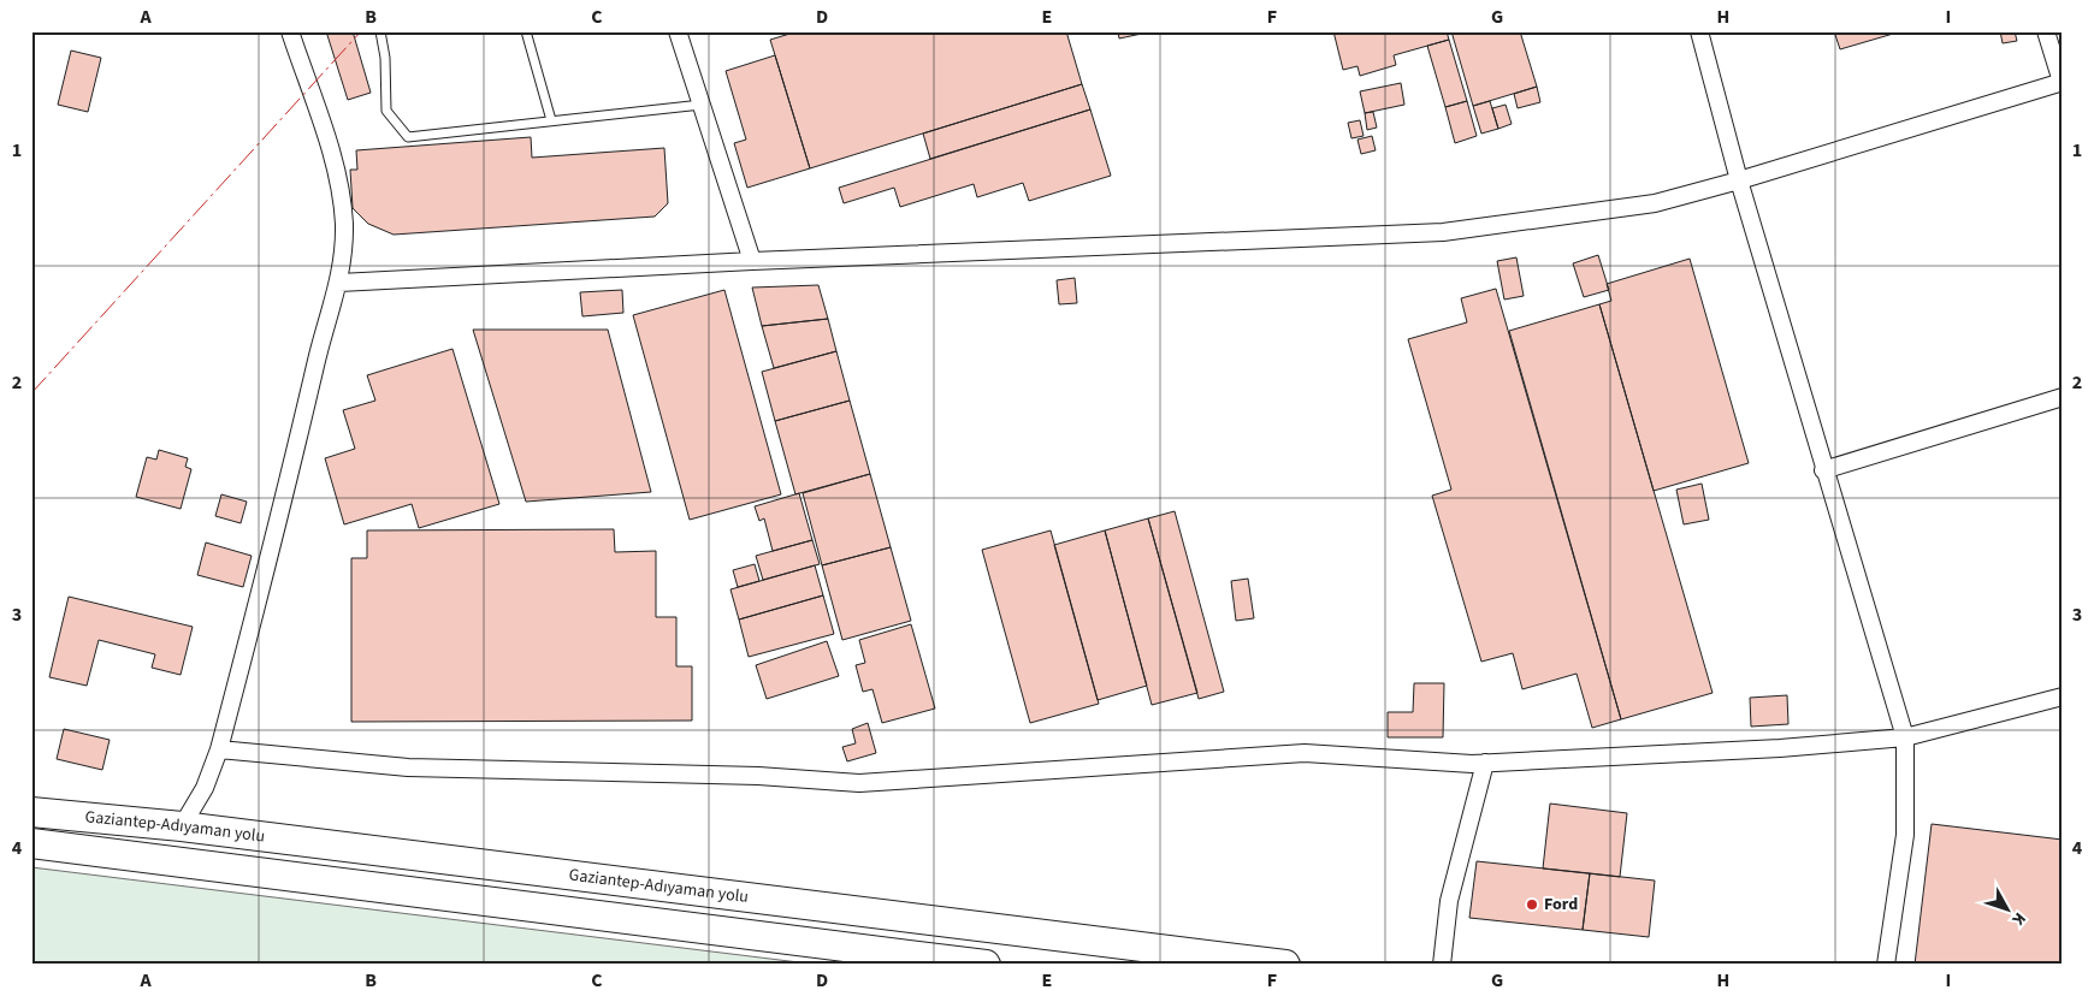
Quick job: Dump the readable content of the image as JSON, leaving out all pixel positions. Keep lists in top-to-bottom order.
{
  "streets": {
    "highway": ["Gaziantep-Adıyaman yolu"]
  },
  "places": ["Ford"],
  "north": "bottom right",
  "grid": {
    "columns": [
      "A",
      "B",
      "C",
      "D",
      "E",
      "F",
      "G",
      "H",
      "I"
    ],
    "rows": [
      "1",
      "2",
      "3",
      "4"
    ]
  }
}
